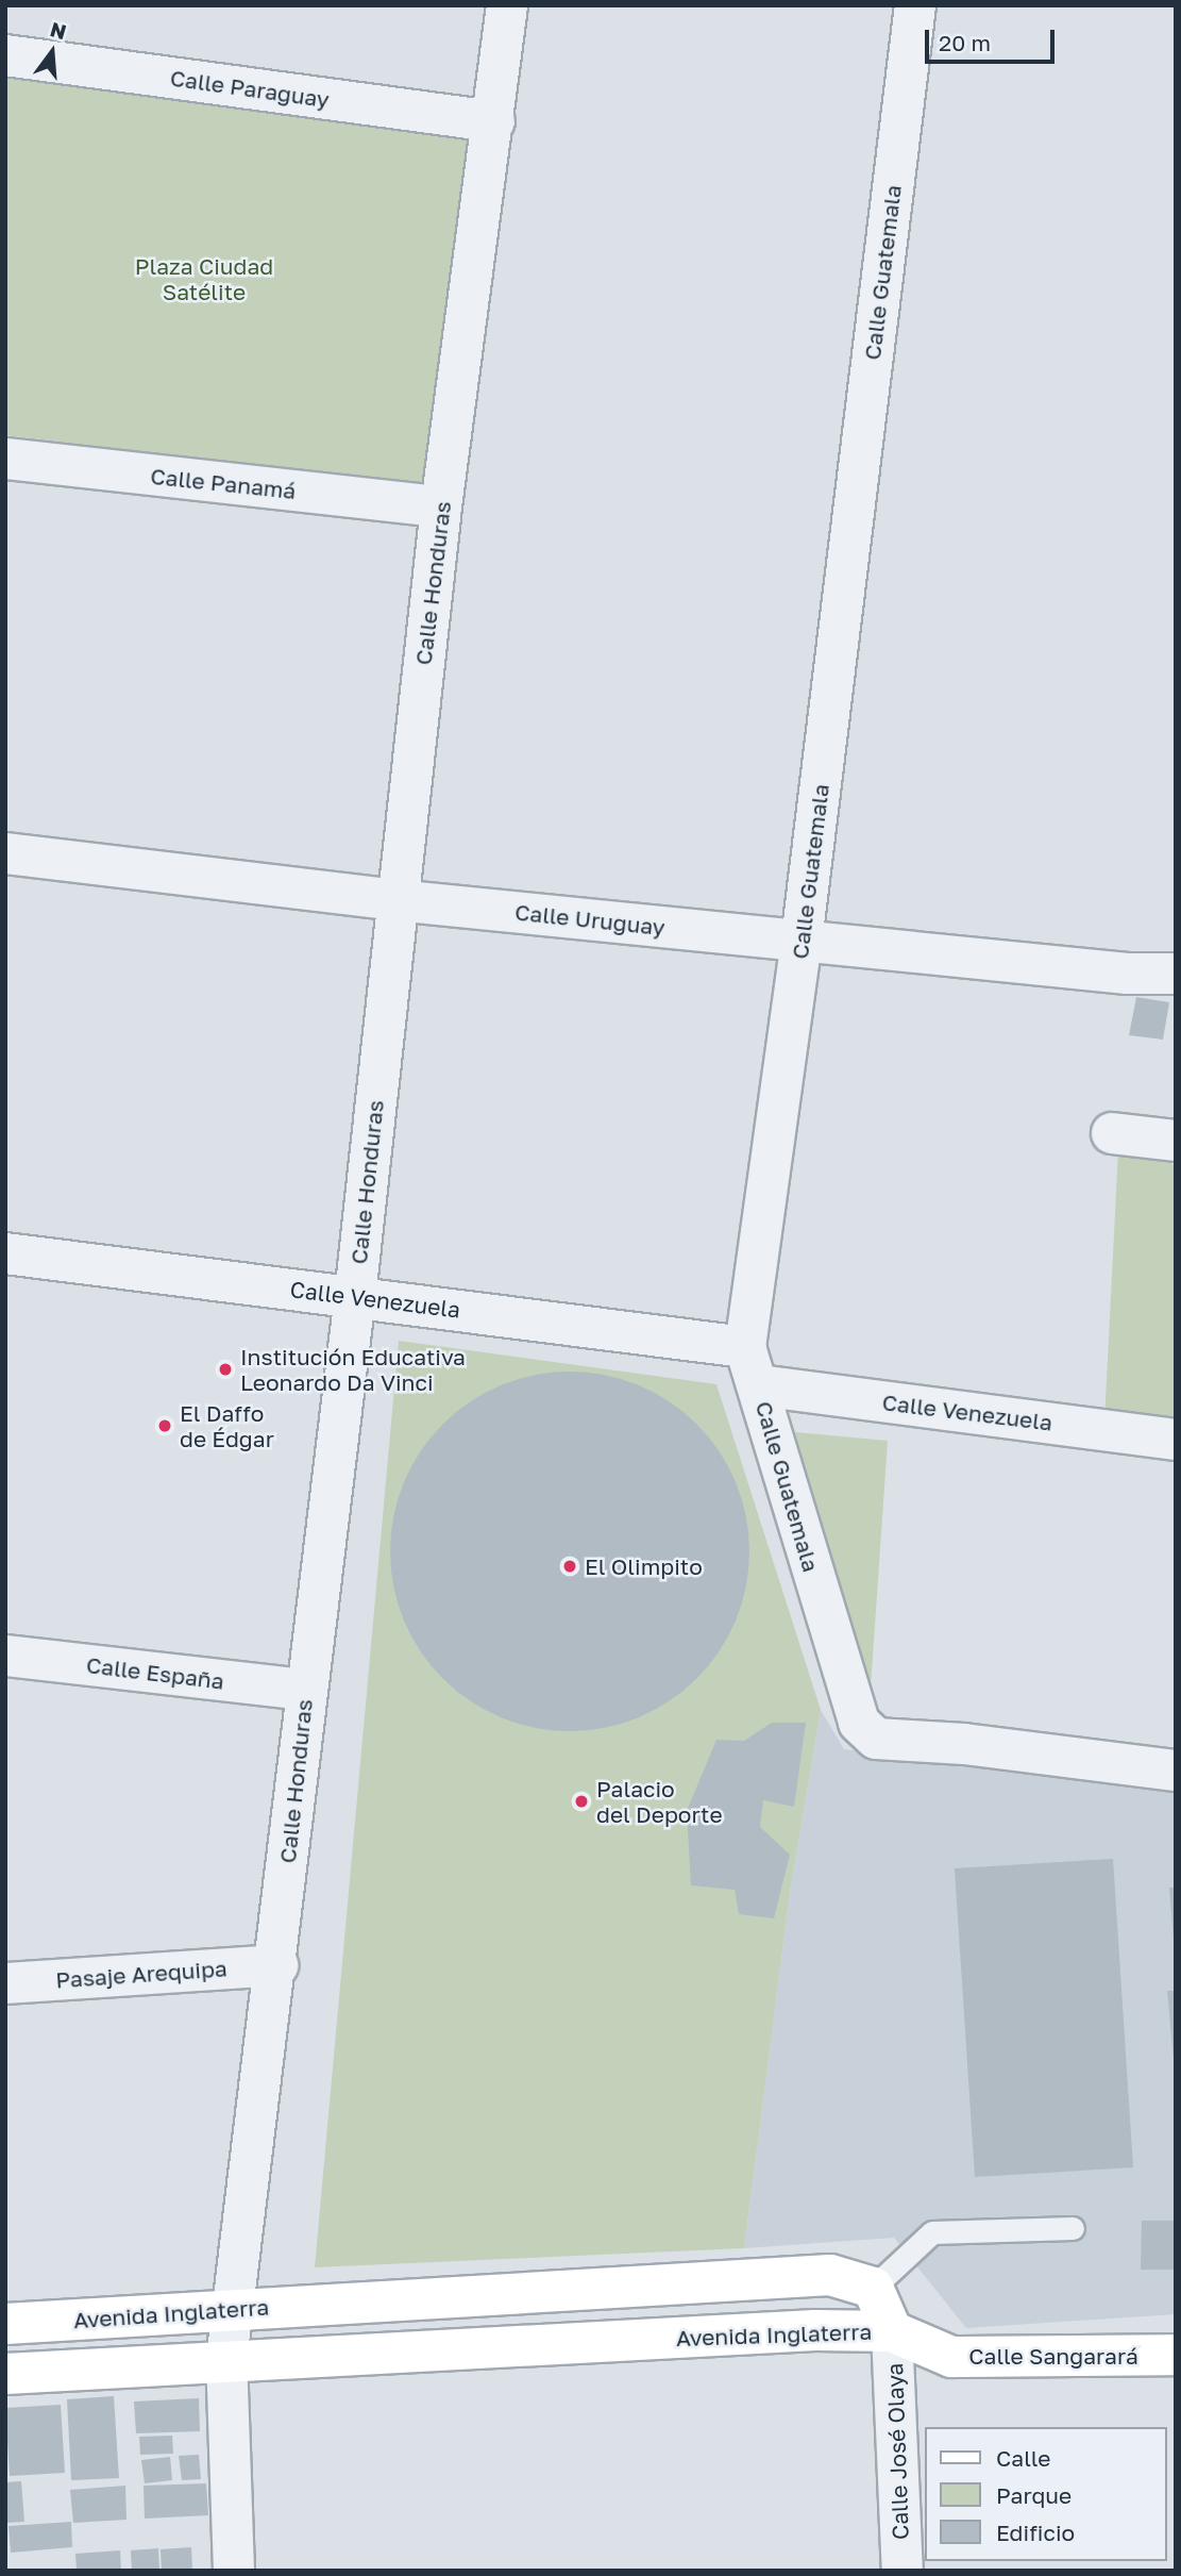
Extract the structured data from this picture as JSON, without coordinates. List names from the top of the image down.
{
  "streets": {
    "main road": ["Avenida Inglaterra", "Calle Sangarará"],
    "street": [
      "Calle Paraguay",
      "Calle Guatemala",
      "Calle Panamá",
      "Calle Honduras",
      "Calle Uruguay",
      "Calle Venezuela",
      "Calle España",
      "Pasaje Arequipa",
      "Calle José Olaya"
    ]
  },
  "crossings": [
    ["Calle Paraguay", "Calle Honduras"],
    ["Calle Guatemala", "Calle Uruguay"],
    ["Calle Guatemala", "Calle Venezuela"],
    ["Calle Panamá", "Calle Honduras"],
    ["Calle Honduras", "Calle Uruguay"],
    ["Calle Honduras", "Calle Venezuela"],
    ["Calle Honduras", "Calle España"],
    ["Calle Honduras", "Pasaje Arequipa"],
    ["Calle Honduras", "Avenida Inglaterra"],
    ["Avenida Inglaterra", "Calle Sangarará"],
    ["Avenida Inglaterra", "Calle José Olaya"],
    ["Calle Sangarará", "Calle José Olaya"]
  ],
  "parks": ["Plaza Ciudad Satélite"],
  "places": [
    "Institución Educativa Leonardo Da Vinci",
    "El Daffo de Édgar",
    "El Olimpito",
    "Palacio del Deporte"
  ],
  "legend": ["Calle", "Parque", "Edificio"],
  "scale_bar": "20 m",
  "north": "top"
}
